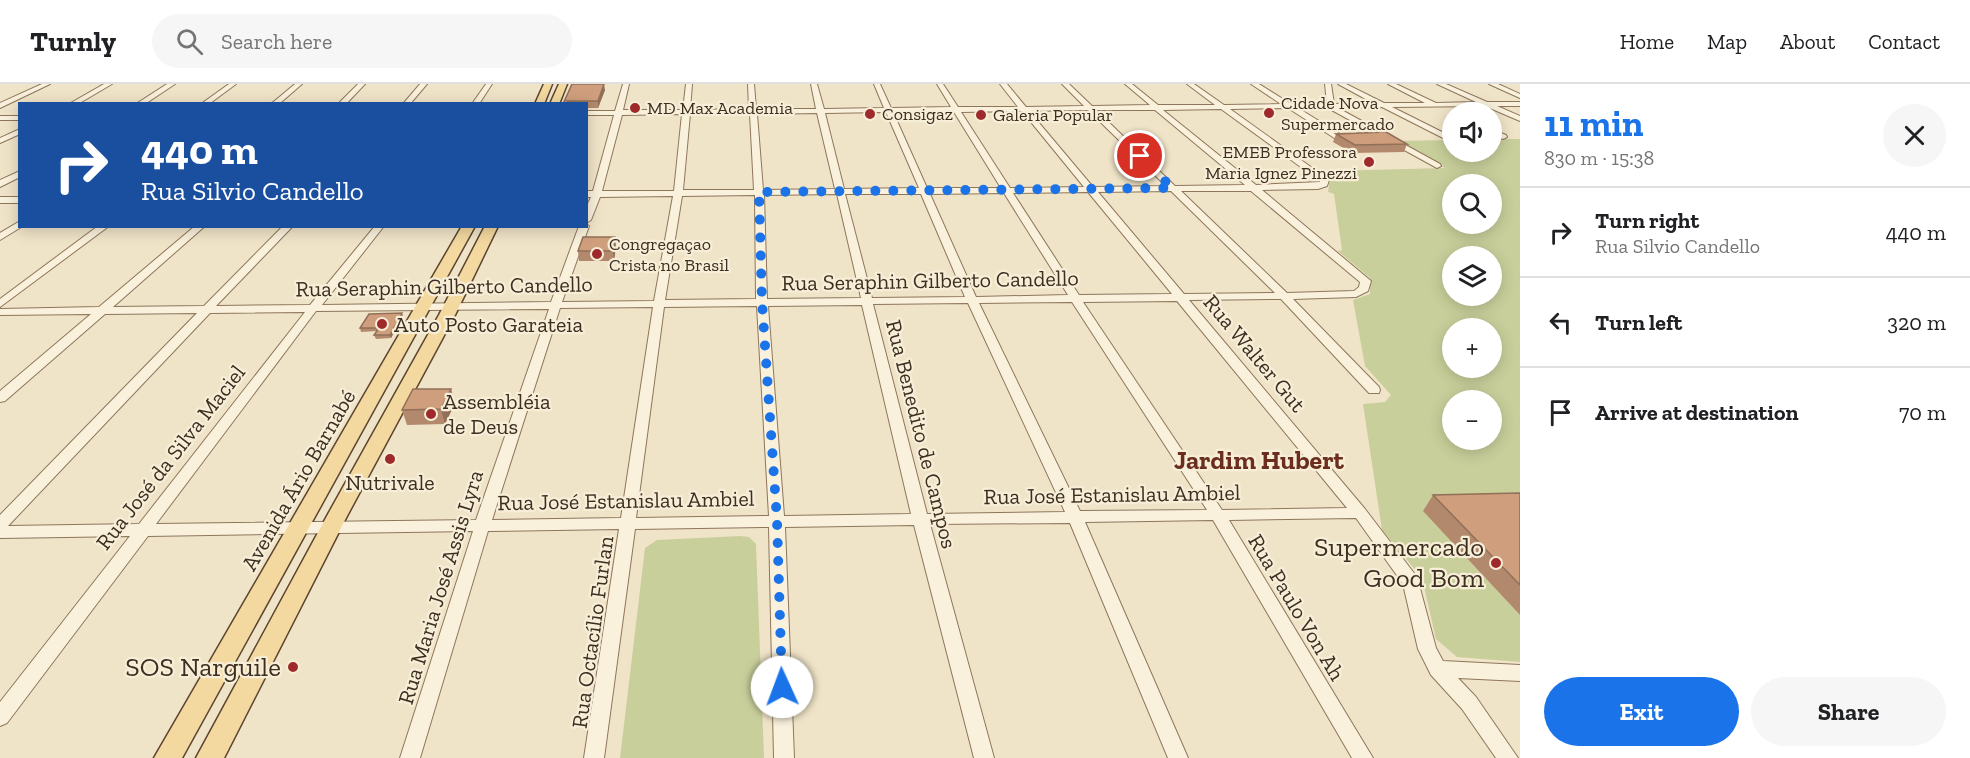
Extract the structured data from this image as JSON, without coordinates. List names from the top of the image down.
{
  "streets": {
    "main road": ["Avenida Ário Barnabé"],
    "street": [
      "Rua Seraphin Gilberto Candello",
      "Rua Walter Gut",
      "Rua Benedito de Campos",
      "Rua José da Silva Maciel",
      "Rua José Estanislau Ambiel",
      "Rua Maria José Assis Lyra",
      "Rua Paulo Von Ah",
      "Rua Octacílio Furlan"
    ]
  },
  "crossings": [
    ["Rua Seraphin Gilberto Candello", "Rua Walter Gut"],
    ["Rua Seraphin Gilberto Candello", "Rua Benedito de Campos"],
    ["Rua Seraphin Gilberto Candello", "Rua José da Silva Maciel"],
    ["Rua Seraphin Gilberto Candello", "Avenida Ário Barnabé"],
    ["Rua Seraphin Gilberto Candello", "Rua Maria José Assis Lyra"],
    ["Rua Seraphin Gilberto Candello", "Rua Paulo Von Ah"],
    ["Rua Seraphin Gilberto Candello", "Rua Octacílio Furlan"],
    ["Rua Walter Gut", "Rua José Estanislau Ambiel"],
    ["Rua Benedito de Campos", "Rua José Estanislau Ambiel"],
    ["Rua José da Silva Maciel", "Rua José Estanislau Ambiel"],
    ["Avenida Ário Barnabé", "Rua José Estanislau Ambiel"],
    ["Rua José Estanislau Ambiel", "Rua Maria José Assis Lyra"],
    ["Rua José Estanislau Ambiel", "Rua Paulo Von Ah"],
    ["Rua José Estanislau Ambiel", "Rua Octacílio Furlan"]
  ],
  "districts": ["Jardim Hubert"],
  "places": [
    "MD Max Academia",
    "Cidade Nova Supermercado",
    "Consigaz",
    "Galeria Popular",
    "EMEB Professora Maria Ignez Pinezzi",
    "Congregaçao Crista no Brasil",
    "Auto Posto Garateia",
    "Assembléia de Deus",
    "Nutrivale",
    "Supermercado Good Bom",
    "SOS Narguile"
  ],
  "page": {
    "header": "Turnly",
    "search": "Search here",
    "nav": [
      "Home",
      "Map",
      "About",
      "Contact"
    ],
    "heading": ["11 min", "830 m · 15:38"],
    "map_buttons": ["+", "−"],
    "turn": ["440 m", "Rua Silvio Candello"],
    "list": [
      {
        "name": "Turn right",
        "note": "Rua Silvio Candello",
        "value": "440 m"
      },
      {
        "name": "Turn left",
        "value": "320 m"
      },
      {
        "name": "Arrive at destination",
        "value": "70 m"
      }
    ],
    "buttons": ["Exit", "Share"]
  }
}
